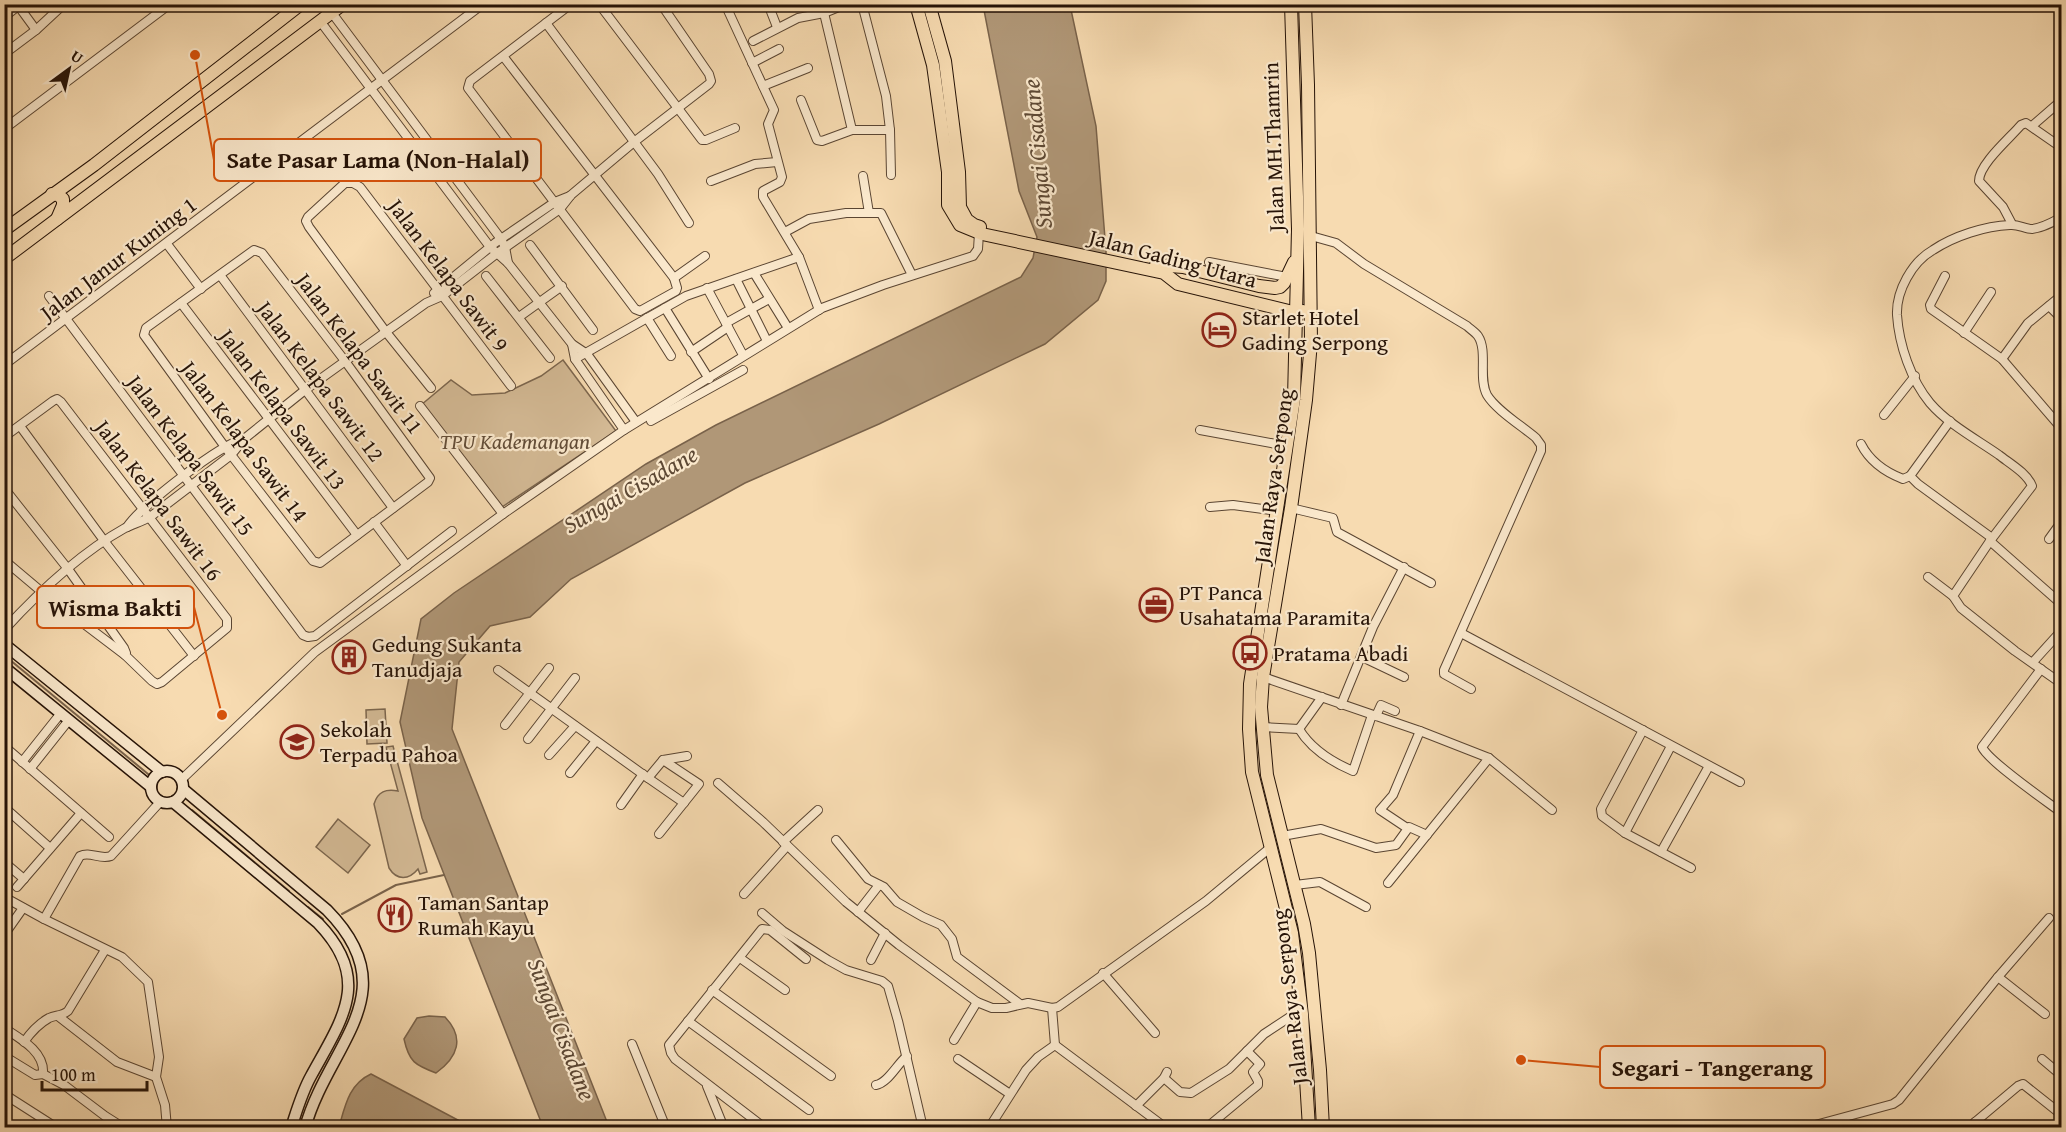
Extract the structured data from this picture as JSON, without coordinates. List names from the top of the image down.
{
  "streets": {
    "main road": ["Jalan MH.Thamrin", "Jalan Gading Utara", "Jalan Raya Serpong"],
    "street": [
      "Jalan Janur Kuning 1",
      "Jalan Kelapa Sawit 9",
      "Jalan Kelapa Sawit 11",
      "Jalan Kelapa Sawit 12",
      "Jalan Kelapa Sawit 13",
      "Jalan Kelapa Sawit 14",
      "Jalan Kelapa Sawit 15",
      "Jalan Kelapa Sawit 16"
    ]
  },
  "crossings": [
    ["Jalan MH.Thamrin", "Jalan Gading Utara"],
    ["Jalan MH.Thamrin", "Jalan Raya Serpong"],
    ["Jalan Janur Kuning 1", "Jalan Kelapa Sawit 15"],
    ["Jalan Gading Utara", "Jalan Raya Serpong"],
    ["Jalan Kelapa Sawit 11", "Jalan Kelapa Sawit 12"],
    ["Jalan Kelapa Sawit 13", "Jalan Kelapa Sawit 14"]
  ],
  "water": ["Sungai Cisadane"],
  "parks": ["TPU Kademangan"],
  "places": {
    "other": ["Sate Pasar Lama (Non-Halal)", "Wisma Bakti", "Segari - Tangerang"],
    "hotel": ["Starlet Hotel Gading Serpong"],
    "office": ["PT Panca Usahatama Paramita"],
    "bus stop": ["Pratama Abadi"],
    "building": ["Gedung Sukanta Tanudjaja"],
    "school or university": ["Sekolah Terpadu Pahoa"],
    "restaurant": ["Taman Santap Rumah Kayu"]
  },
  "scale_bar": "100 m",
  "north": "top right"
}
